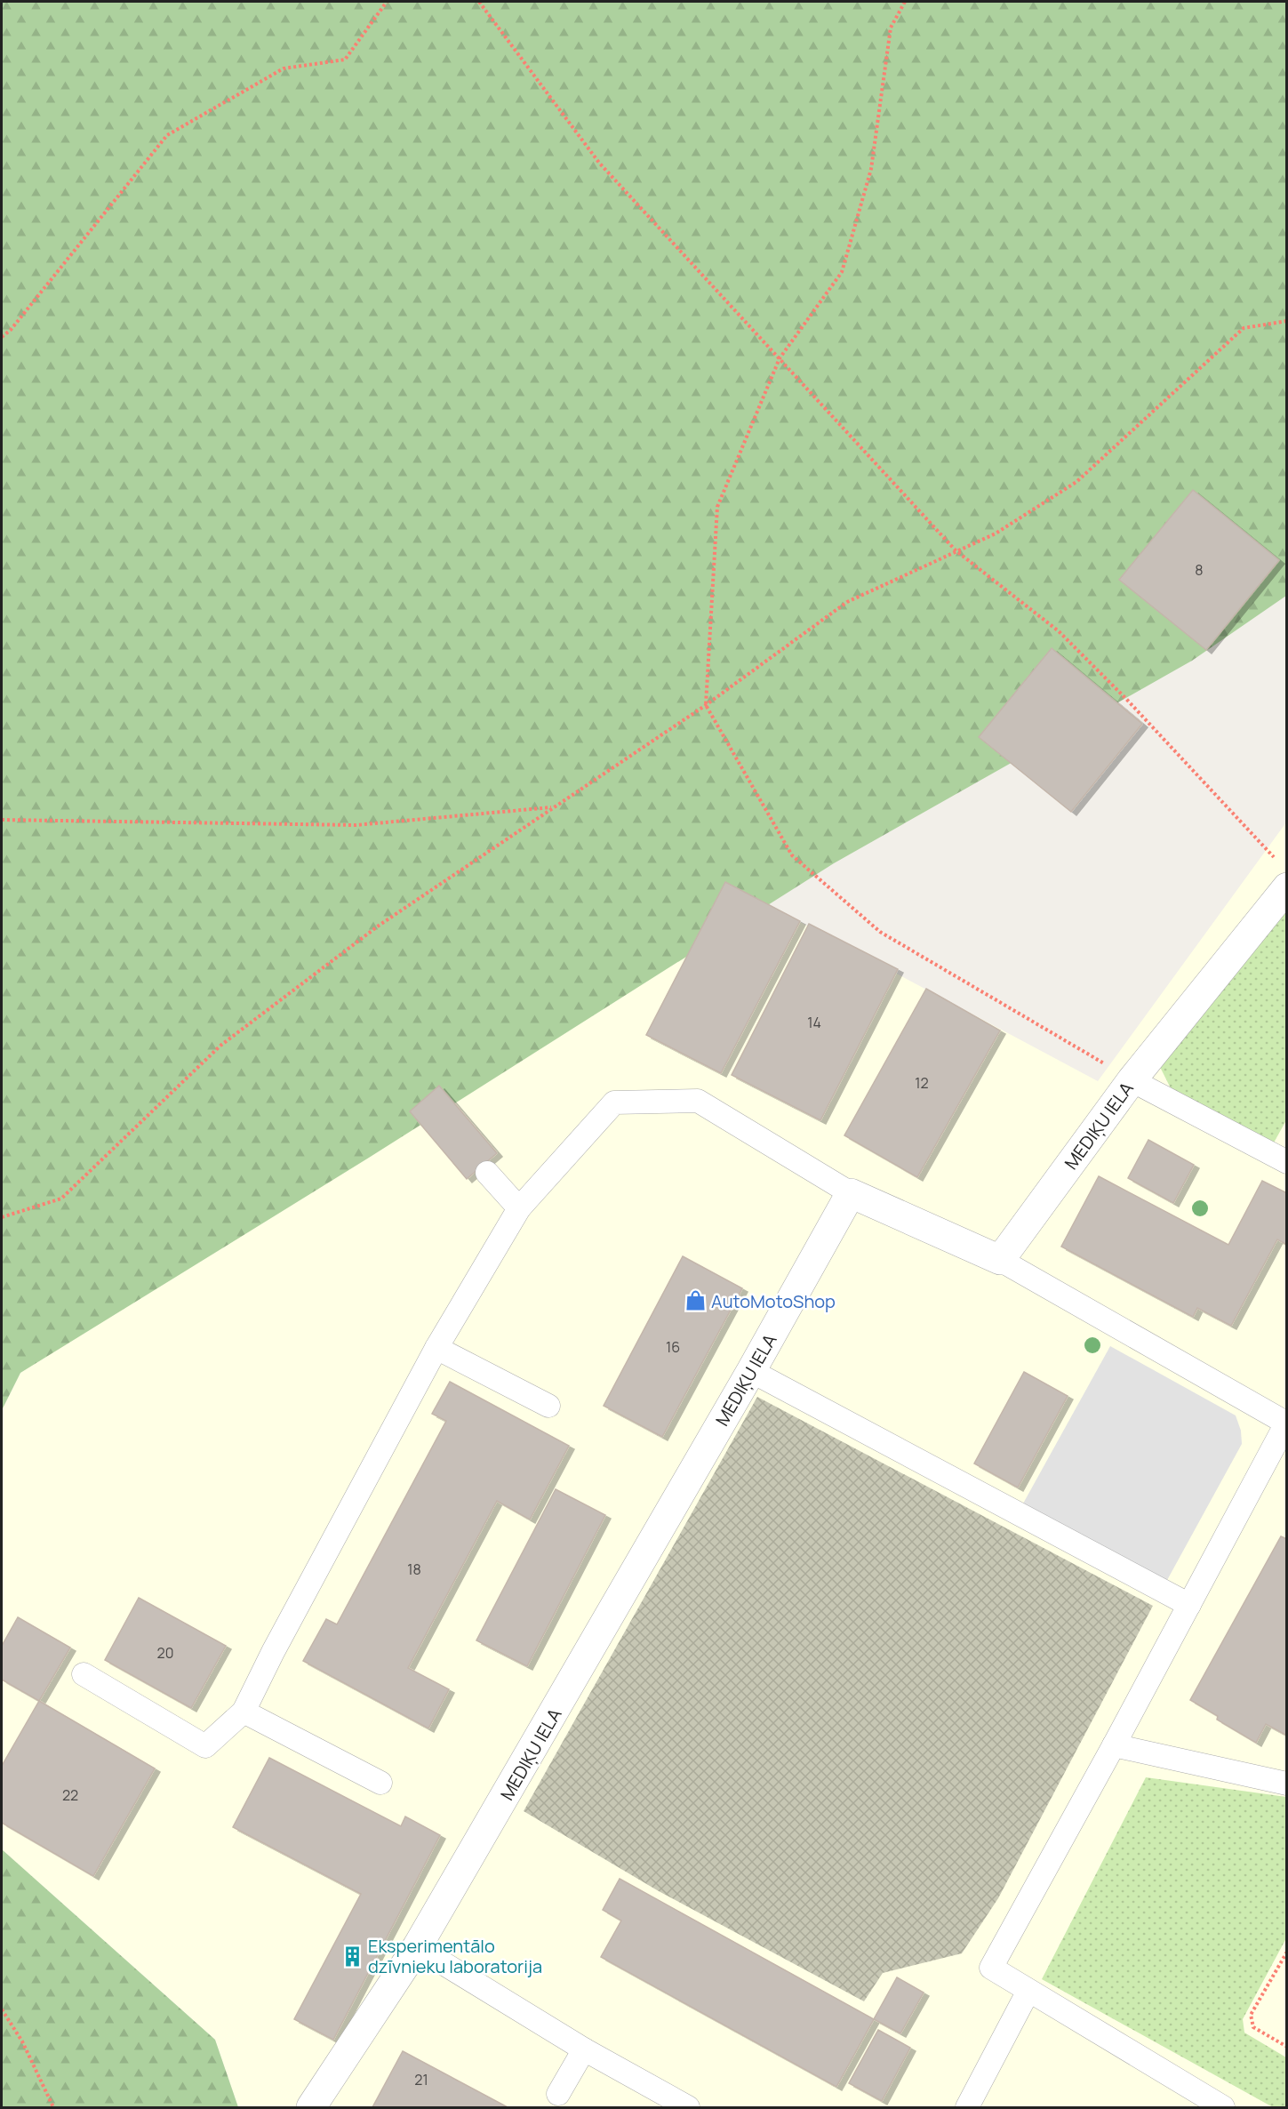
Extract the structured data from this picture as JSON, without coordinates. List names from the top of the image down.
{
  "streets": {
    "street": ["MEDIĶU IELA"]
  },
  "places": {
    "shop": ["AutoMotoShop"],
    "building": ["Eksperimentālo dzīvnieku laboratorija"]
  },
  "house_numbers": [
    "8",
    "14",
    "12",
    "16",
    "18",
    "20",
    "22",
    "21"
  ]
}
